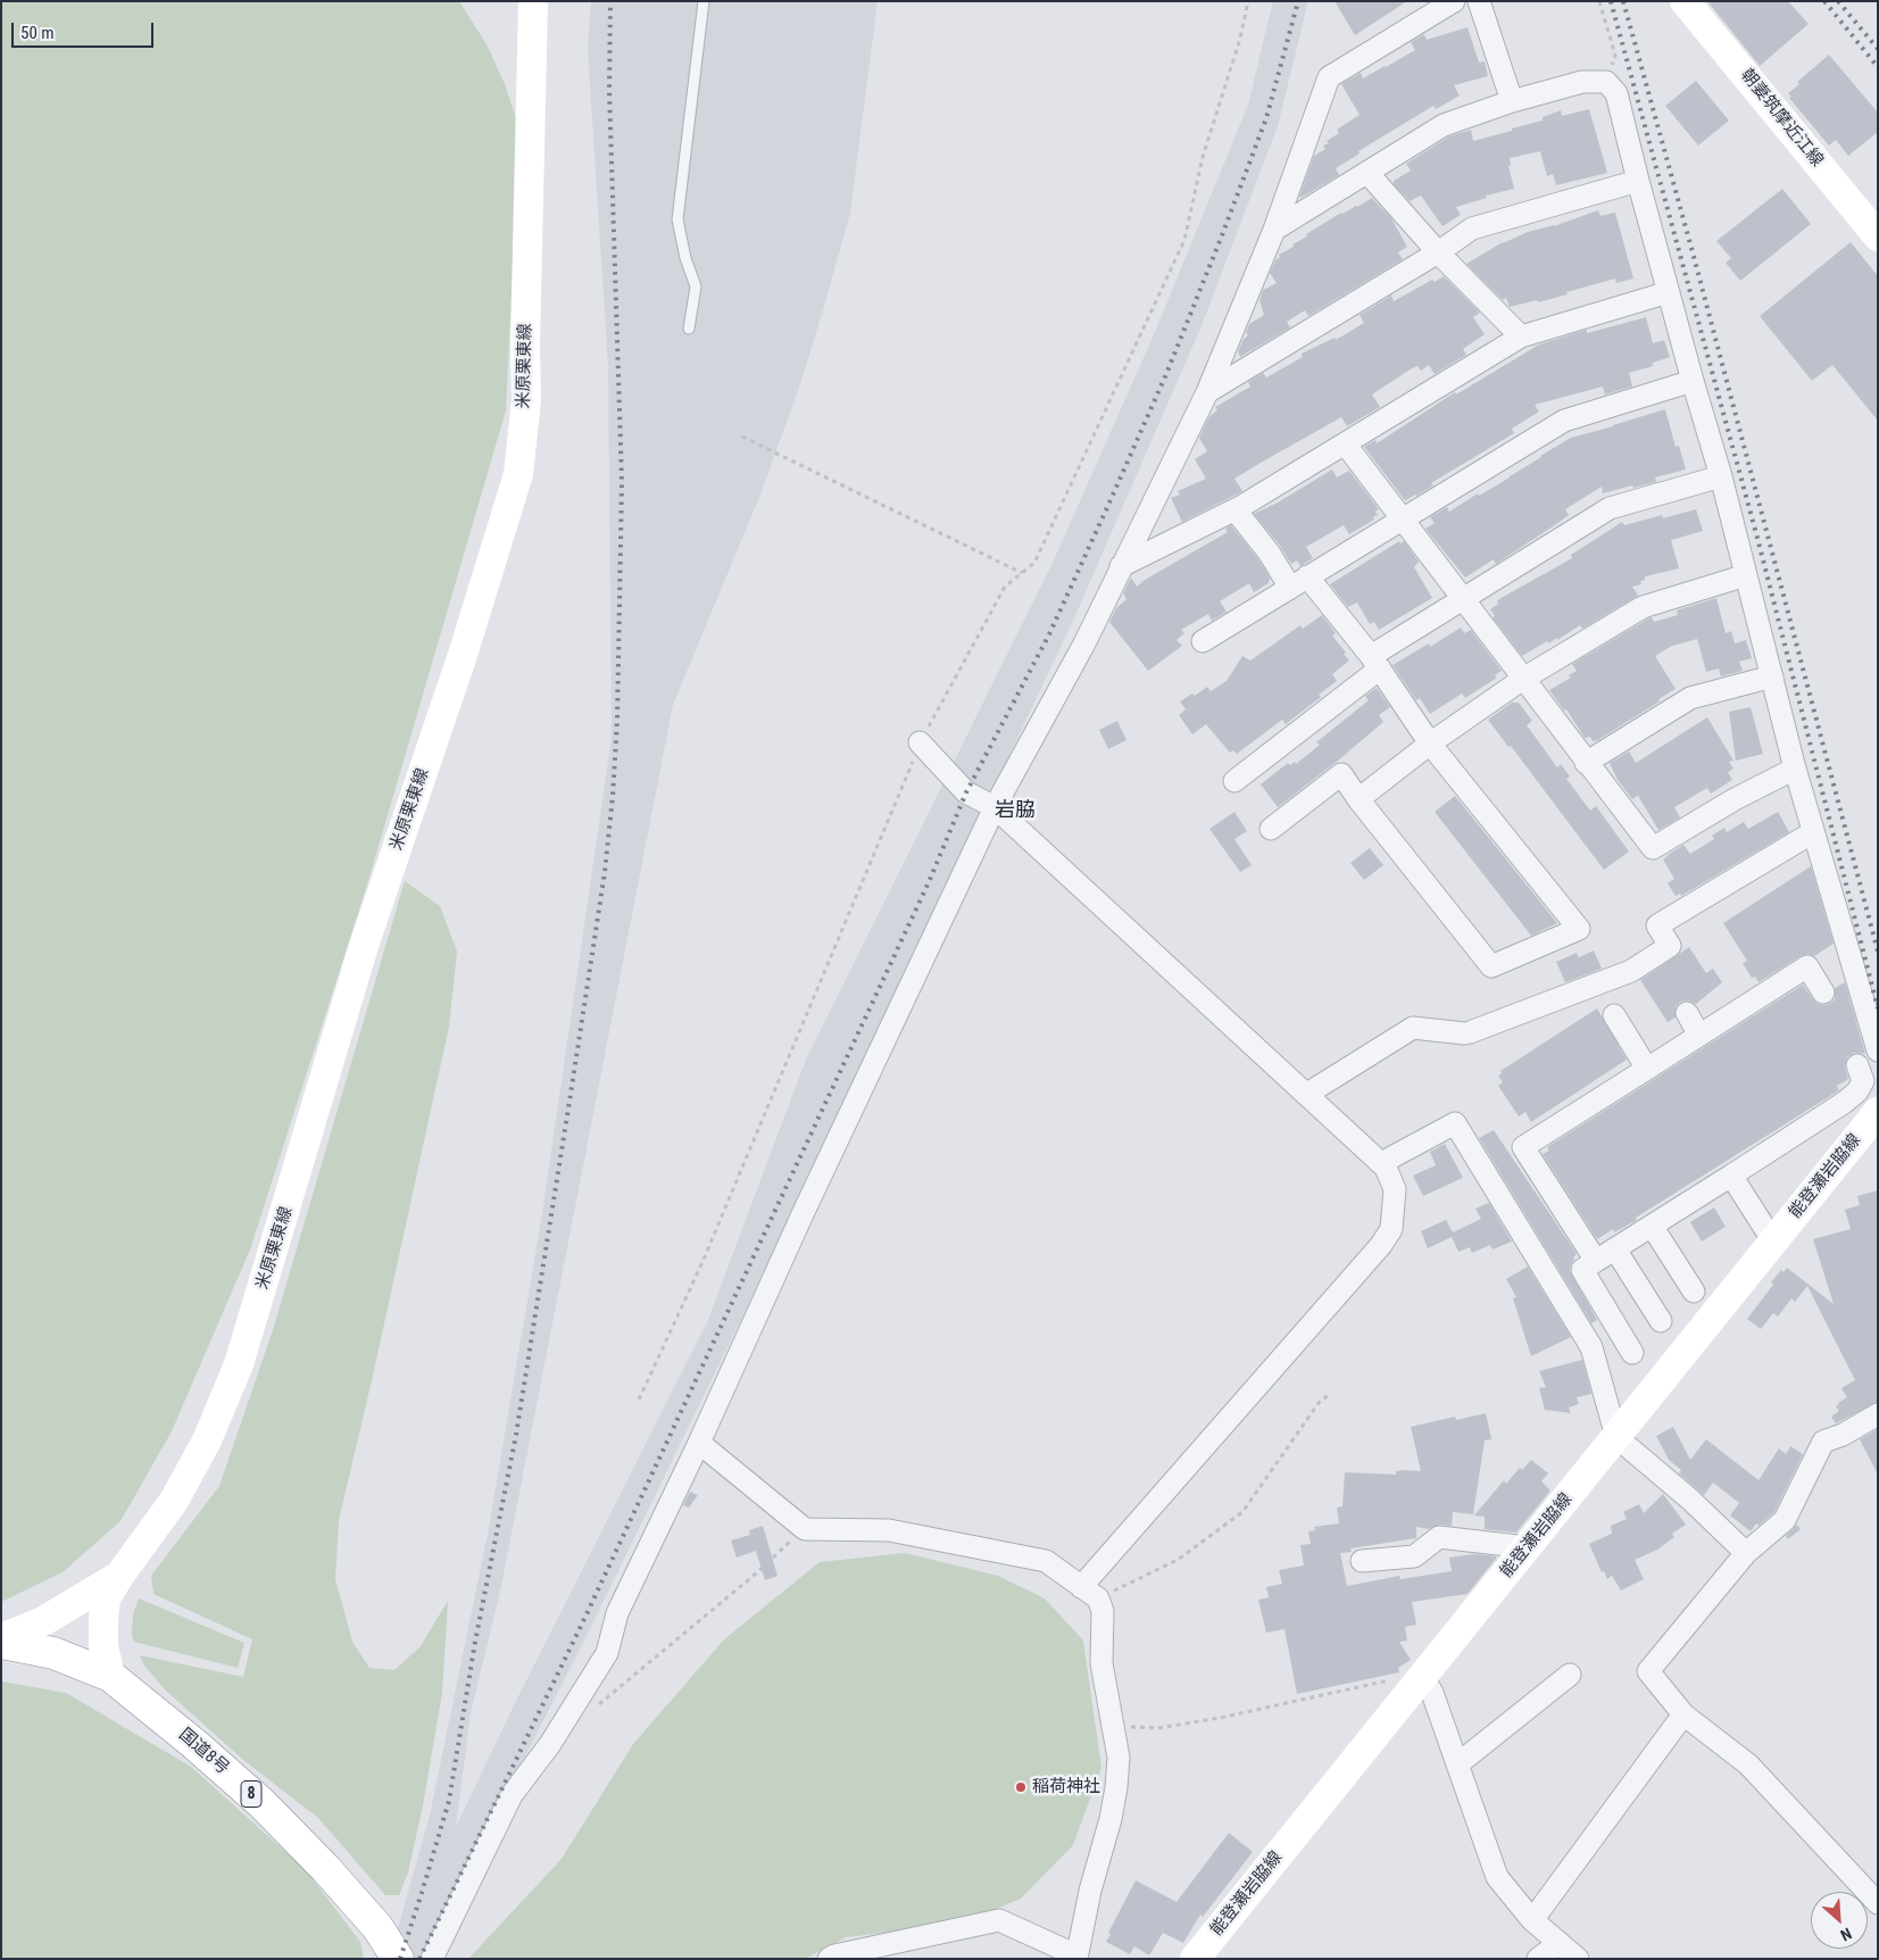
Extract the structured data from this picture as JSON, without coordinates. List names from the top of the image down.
{
  "streets": {
    "highway": ["国道8号", "8"],
    "main road": ["朝妻筑摩近江線", "米原栗東線", "能登瀬岩脇線"]
  },
  "crossings": [
    ["米原栗東線", "国道8号"]
  ],
  "districts": ["岩脇"],
  "places": ["稲荷神社"],
  "scale_bar": "50 m",
  "north": "bottom right"
}
